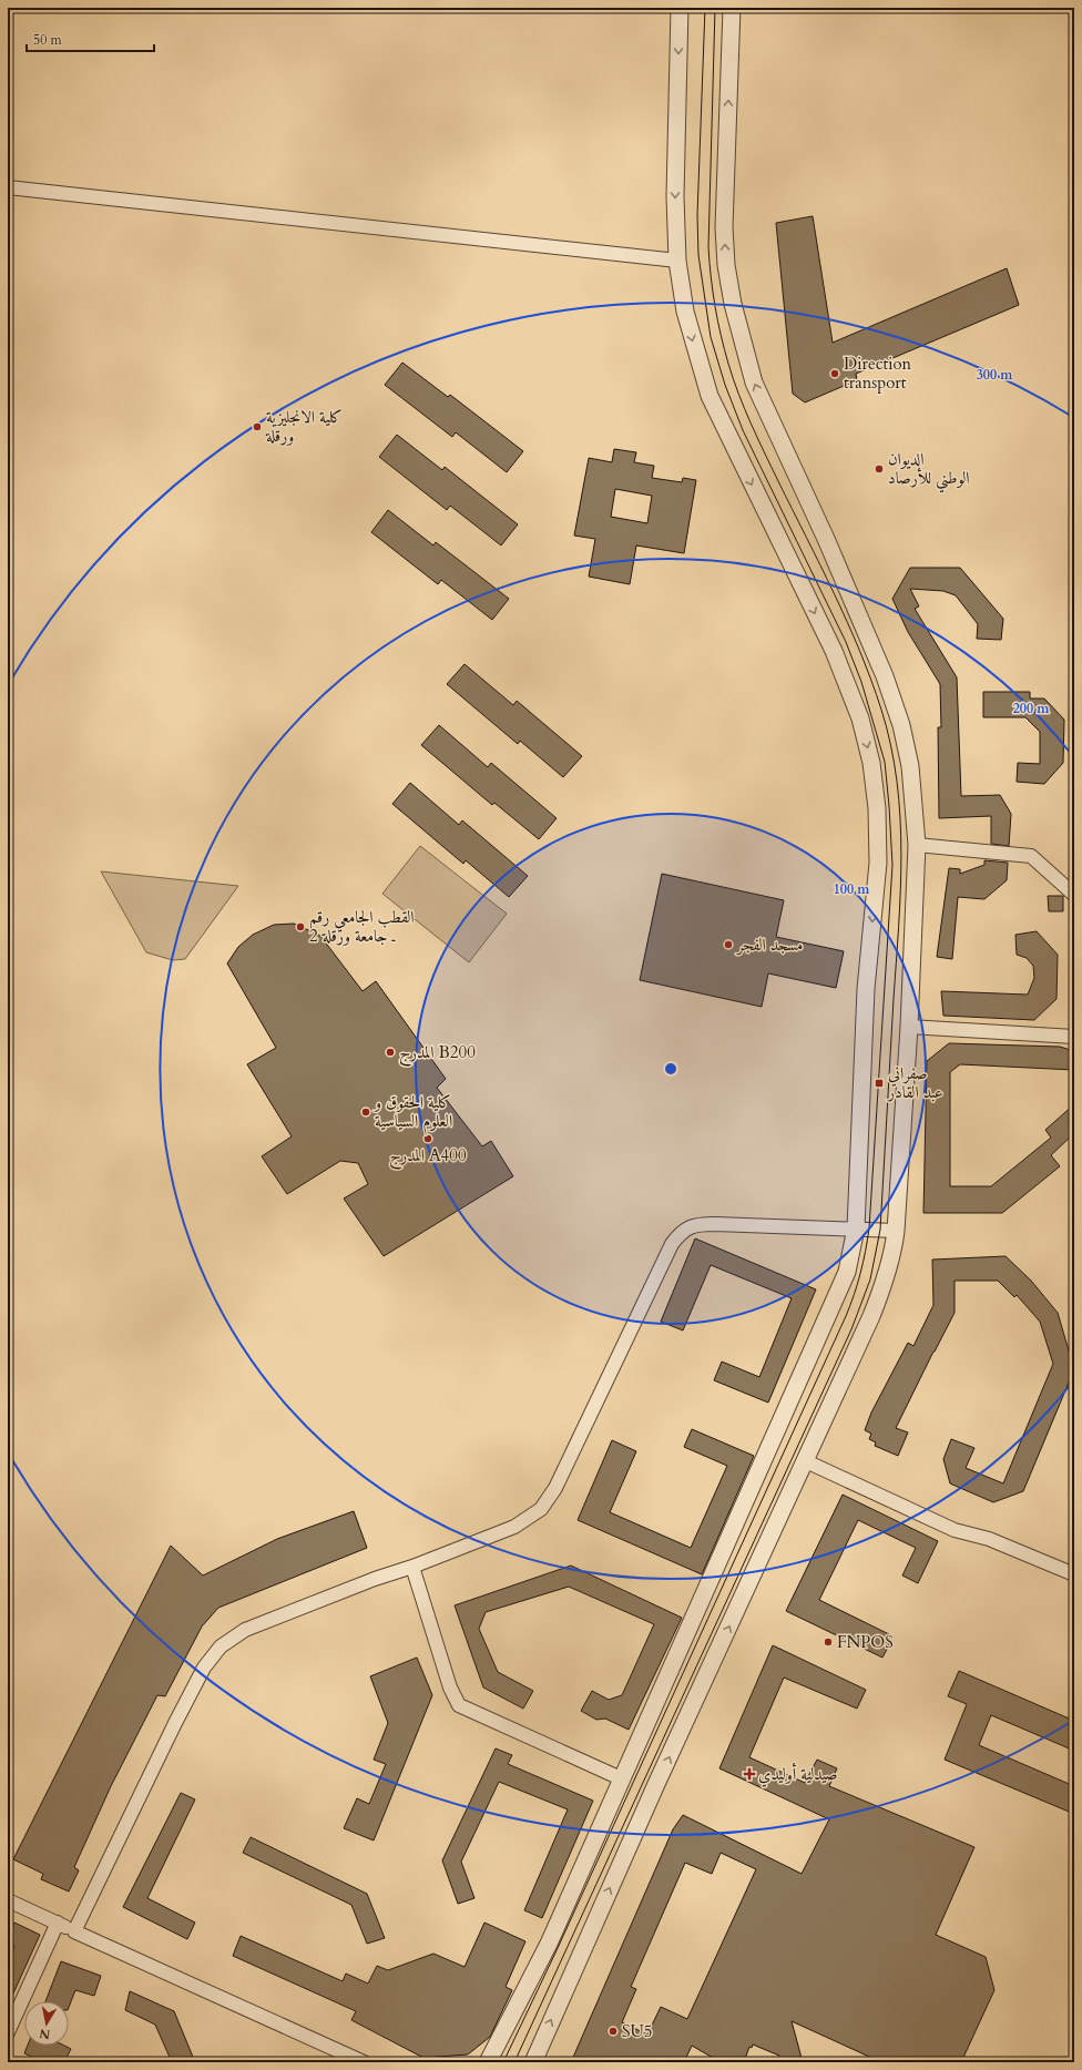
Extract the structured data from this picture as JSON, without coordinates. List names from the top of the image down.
{
  "places": {
    "other": [
      "Direction transport",
      "كلية الانجليزية ورقلة",
      "الديوان الوطني للأرصاد",
      "القطب الجامعي رقم 2 ـ جامعة ورقلة",
      "مسجد الفجر",
      "المدرج B200",
      "كلية الحقوق و العلوم السياسية",
      "المدرج A400",
      "FNPOS",
      "SU5"
    ],
    "transit": ["صفراني عبد القادر"],
    "health": ["صيدلية أوليدي"]
  },
  "scale_bar": "50 m",
  "north": "bottom",
  "rings": ["300 m", "200 m", "100 m"]
}
